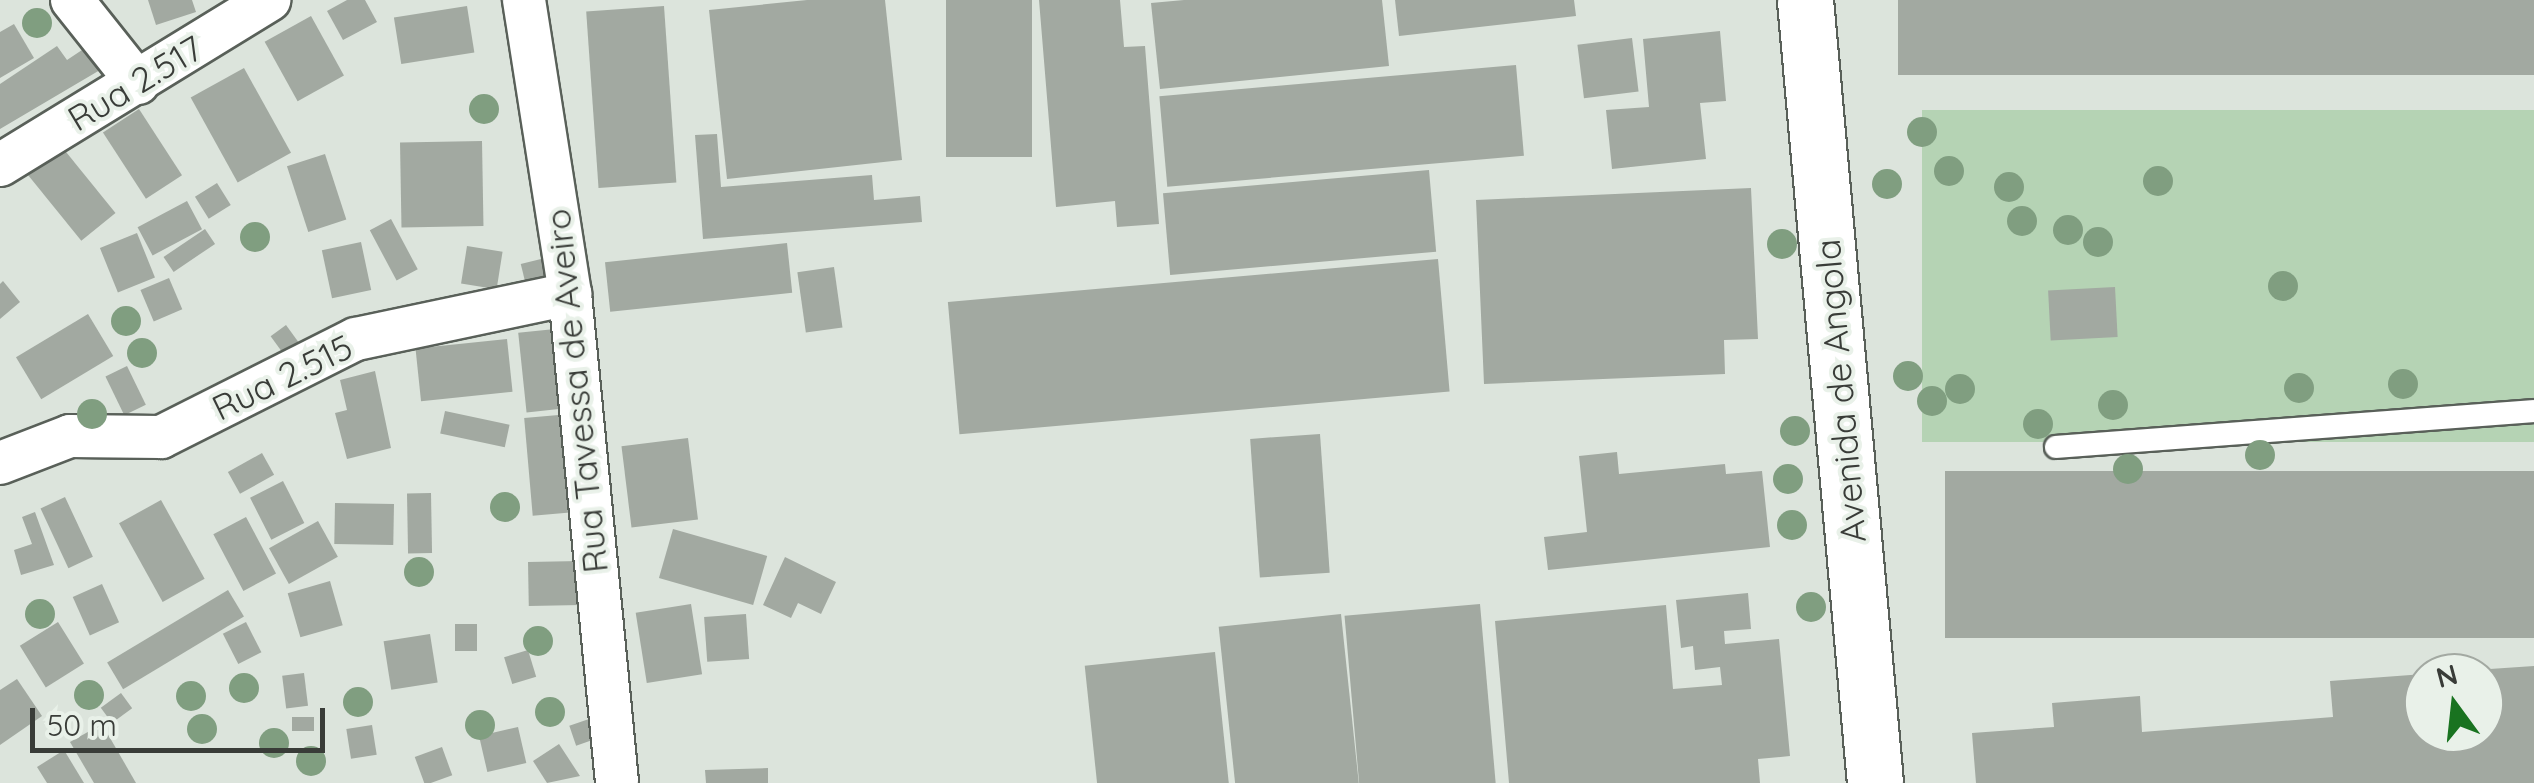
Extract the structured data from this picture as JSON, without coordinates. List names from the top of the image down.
{
  "streets": {
    "main road": ["Avenida de Angola"],
    "street": ["Rua 2.517", "Rua 2.515", "Rua Tavessa de Aveiro"]
  },
  "crossings": [
    ["Rua 2.515", "Rua Tavessa de Aveiro"]
  ],
  "scale_bar": "50 m",
  "north": "top"
}
